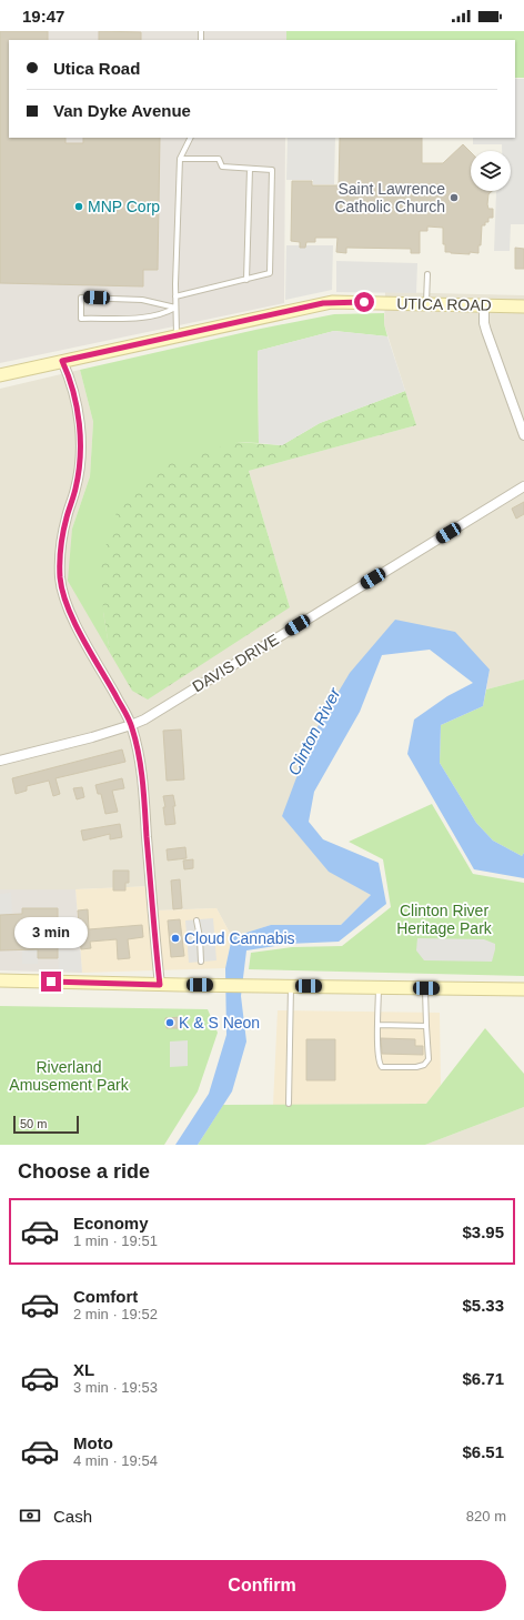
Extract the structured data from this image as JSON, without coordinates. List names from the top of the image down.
{
  "streets": {
    "street": ["UTICA ROAD", "DAVIS DRIVE"]
  },
  "water": ["Clinton River"],
  "parks": ["Clinton River Heritage Park", "Riverland Amusement Park"],
  "places": [
    "Saint Lawrence Catholic Church",
    "MNP Corp",
    "Cloud Cannabis",
    "K & S Neon"
  ],
  "scale_bar": "50 m",
  "page": {
    "status": "19:47",
    "banner": ["Utica Road", "Van Dyke Avenue"],
    "bubble": "3 min",
    "scale": "50 m",
    "heading": "Choose a ride",
    "list": [
      {
        "name": "Economy",
        "note": "1 min · 19:51",
        "value": "$3.95"
      },
      {
        "name": "Comfort",
        "note": "2 min · 19:52",
        "value": "$5.33"
      },
      {
        "name": "XL",
        "note": "3 min · 19:53",
        "value": "$6.71"
      },
      {
        "name": "Moto",
        "note": "4 min · 19:54",
        "value": "$6.51"
      }
    ],
    "pay": ["Cash", "820 m"],
    "buttons": "Confirm"
  }
}
